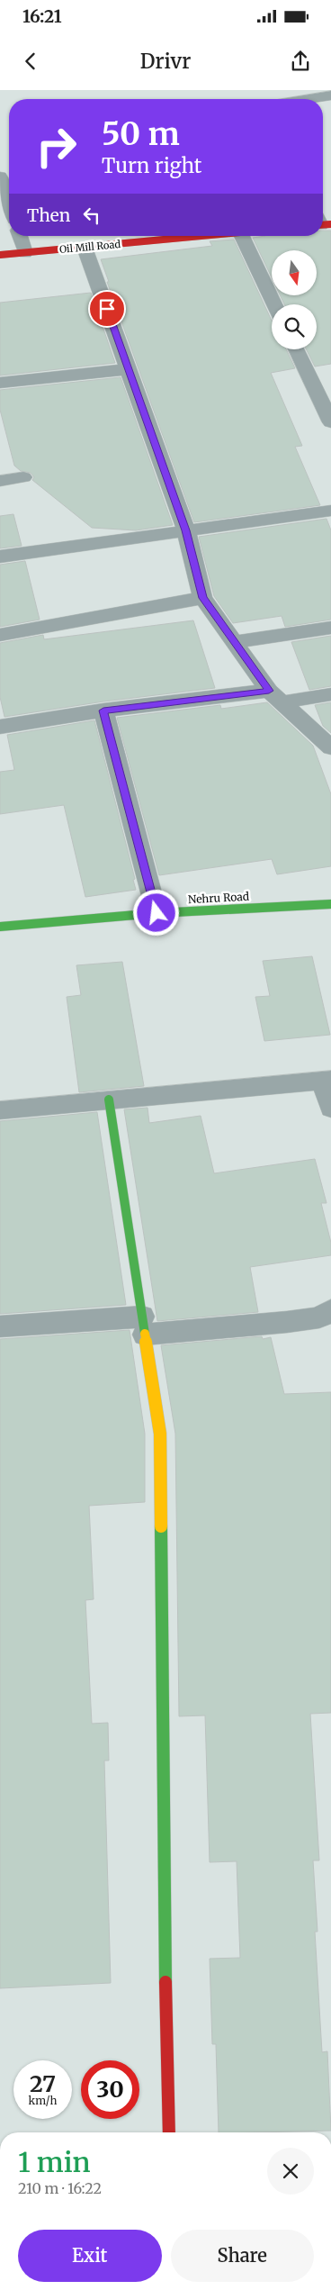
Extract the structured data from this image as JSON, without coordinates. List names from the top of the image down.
{
  "streets": {
    "street": ["Oil Mill Road", "Nehru Road"]
  },
  "north": "bottom",
  "page": {
    "status": "16:21",
    "header": "Drivr",
    "turn": ["50 m", "Turn right"],
    "then": "Then",
    "speed": "27 km/h",
    "limit": "30",
    "heading": ["1 min", "210 m · 16:22"],
    "buttons": ["Exit", "Share"]
  }
}
